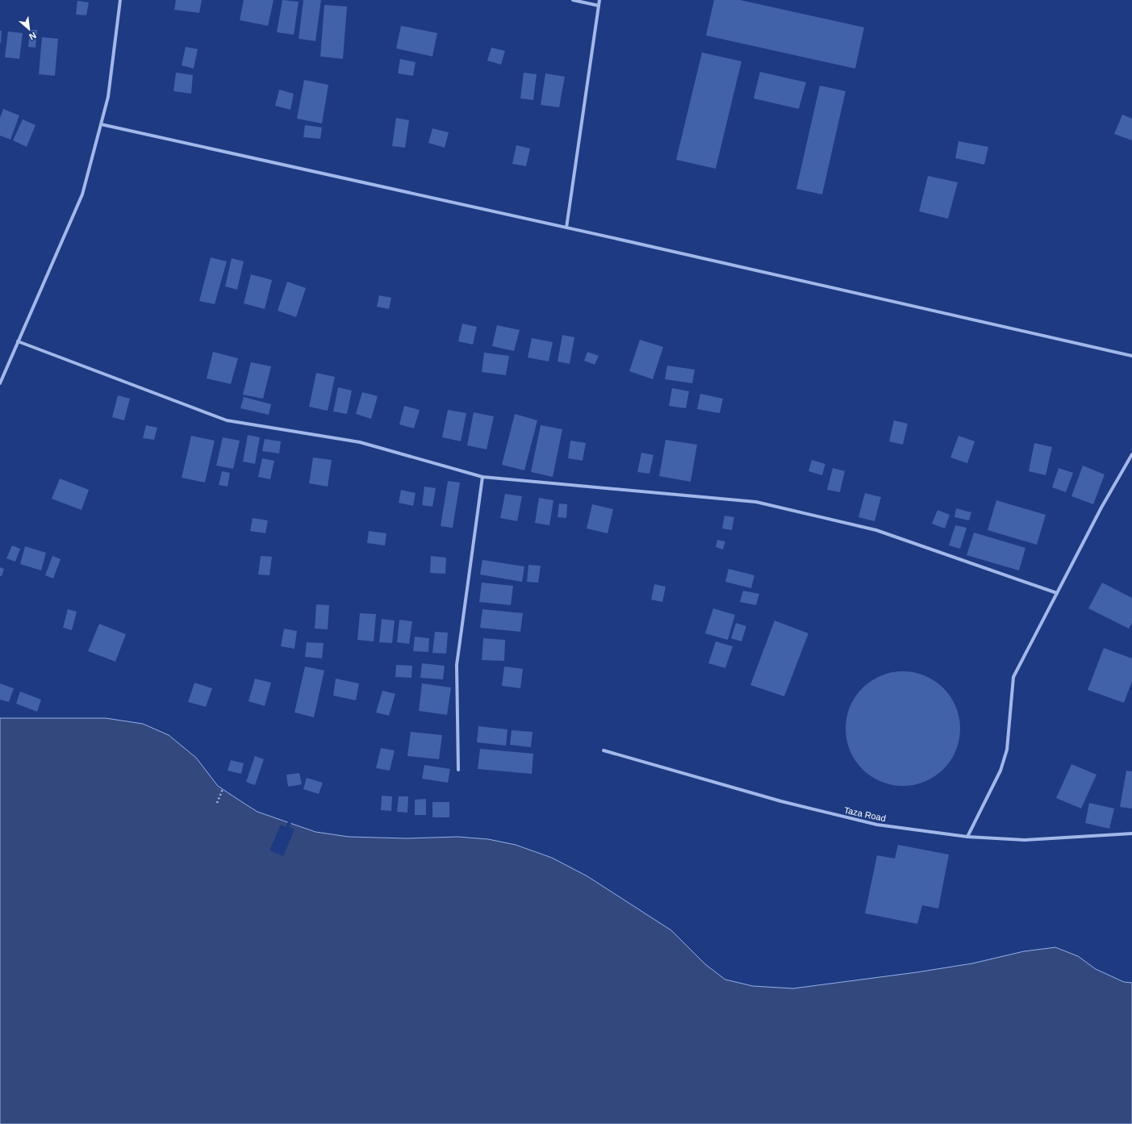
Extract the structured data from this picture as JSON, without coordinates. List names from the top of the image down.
{
  "streets": {
    "street": ["Taza Road"]
  },
  "north": "bottom right"
}
